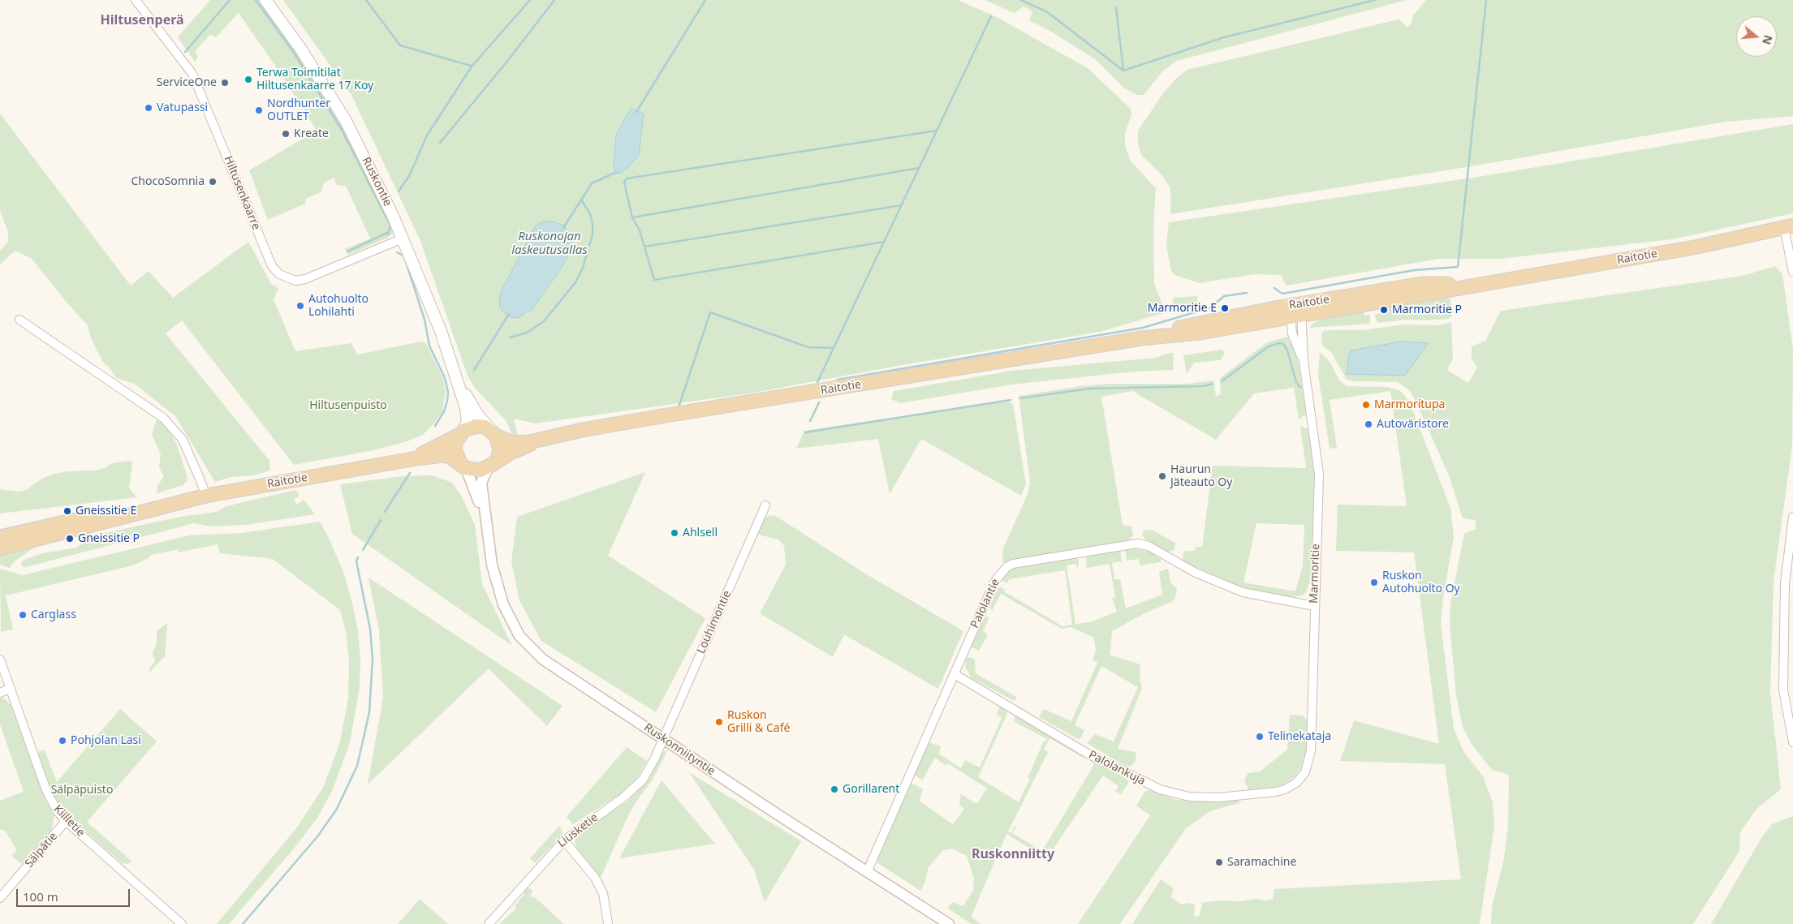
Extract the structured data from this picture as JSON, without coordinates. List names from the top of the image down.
{
  "streets": {
    "main road": ["Ruskontie", "Raitotie"],
    "street": [
      "Hiltusenkaarre",
      "Marmoritie",
      "Palolantie",
      "Louhimontie",
      "Ruskonniityntie",
      "Palolankuja",
      "Kiilletie",
      "Liusketie",
      "Sälpätie"
    ]
  },
  "crossings": [
    ["Ruskontie", "Hiltusenkaarre"],
    ["Ruskontie", "Raitotie"],
    ["Ruskontie", "Ruskonniityntie"],
    ["Raitotie", "Marmoritie"],
    ["Raitotie", "Ruskonniityntie"],
    ["Marmoritie", "Palolantie"],
    ["Marmoritie", "Palolankuja"],
    ["Palolantie", "Ruskonniityntie"],
    ["Palolantie", "Palolankuja"],
    ["Louhimontie", "Ruskonniityntie"],
    ["Louhimontie", "Liusketie"],
    ["Ruskonniityntie", "Liusketie"],
    ["Kiilletie", "Sälpätie"]
  ],
  "districts": ["Hiltusenperä", "Ruskonniitty"],
  "water": ["Ruskonojan laskeutusallas"],
  "parks": ["Hiltusenpuisto", "Sälpäpuisto"],
  "places": [
    "Terwa Toimitilat Hiltusenkaarre 17 Koy",
    "ServiceOne",
    "Vatupassi",
    "Nordhunter OUTLET",
    "Kreate",
    "ChocoSomnia",
    "Autohuolto Lohilahti",
    "Marmoritie E",
    "Marmoritie P",
    "Marmoritupa",
    "Autoväristore",
    "Haurun Jäteauto Oy",
    "Gneissitie E",
    "Ahlsell",
    "Gneissitie P",
    "Ruskon Autohuolto Oy",
    "Carglass",
    "Ruskon Grilli & Café",
    "Telinekataja",
    "Pohjolan Lasi",
    "Gorillarent",
    "Saramachine"
  ],
  "scale_bar": "100 m",
  "north": "right"
}
